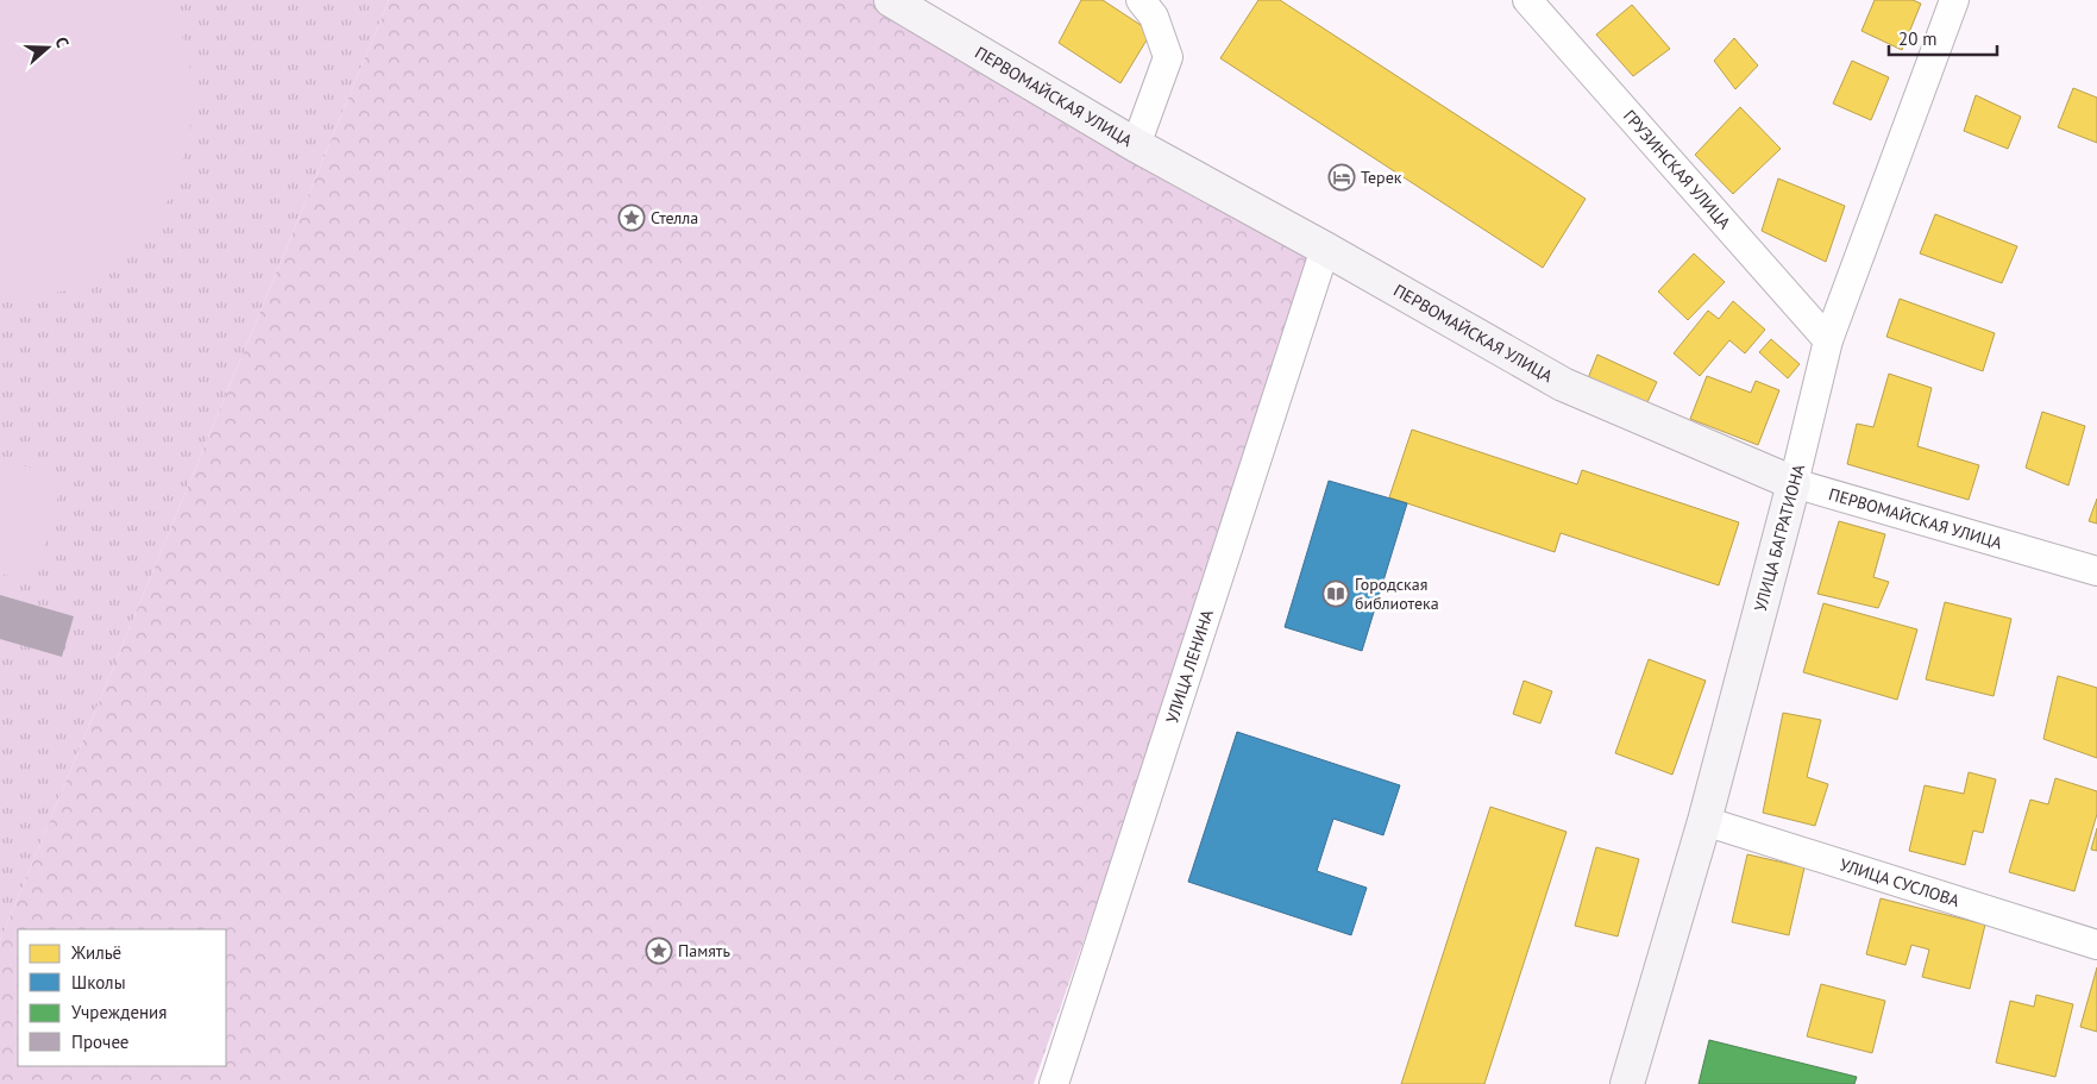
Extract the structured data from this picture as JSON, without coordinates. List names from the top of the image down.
{
  "streets": {
    "main road": ["ПЕРВОМАЙСКАЯ УЛИЦА", "УЛИЦА БАГРАТИОНА"],
    "street": ["ГРУЗИНСКАЯ УЛИЦА", "УЛИЦА ЛЕНИНА", "УЛИЦА СУСЛОВА"]
  },
  "crossings": [
    ["ПЕРВОМАЙСКАЯ УЛИЦА", "УЛИЦА БАГРАТИОНА"],
    ["ПЕРВОМАЙСКАЯ УЛИЦА", "УЛИЦА ЛЕНИНА"],
    ["ГРУЗИНСКАЯ УЛИЦА", "УЛИЦА БАГРАТИОНА"],
    ["УЛИЦА БАГРАТИОНА", "УЛИЦА СУСЛОВА"]
  ],
  "places": {
    "hotel": ["Терек"],
    "place": ["Стелла", "Память"],
    "library": ["Городская библиотека"]
  },
  "legend": [
    "Жильё",
    "Школы",
    "Учреждения",
    "Прочее"
  ],
  "scale_bar": "20 m",
  "north": "right"
}
